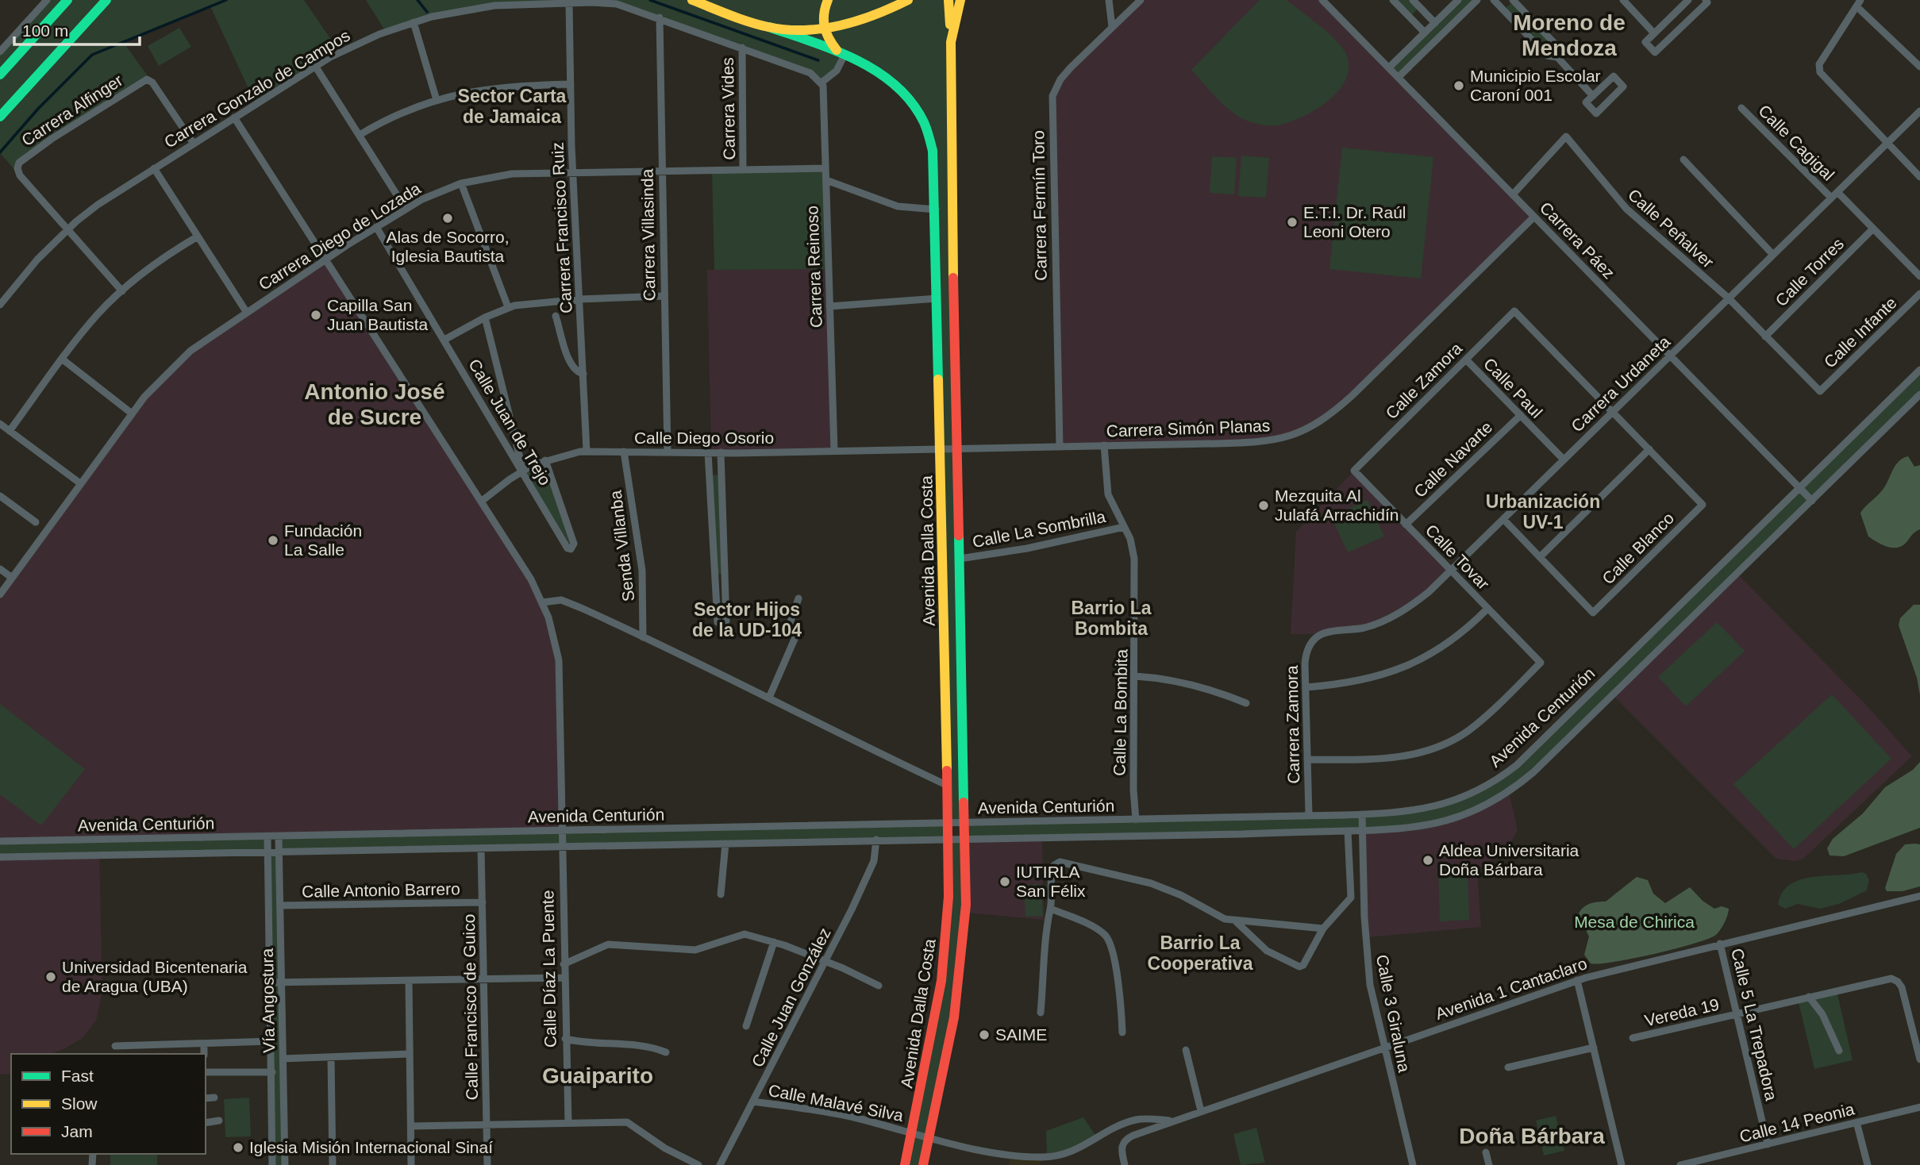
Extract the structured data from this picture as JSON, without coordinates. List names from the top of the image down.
{
  "streets": {
    "main road": ["Avenida Dalla Costa"],
    "street": [
      "Carrera Gonzalo de Campos",
      "Carrera Vides",
      "Carrera Alfinger",
      "Calle Cagigal",
      "Carrera Fermín Toro",
      "Carrera Francisco Ruiz",
      "Calle Peñalver",
      "Carrera Villasinda",
      "Carrera Diego de Lozada",
      "Carrera Páez",
      "Carrera Reinoso",
      "Calle Torres",
      "Calle Infante",
      "Calle Zamora",
      "Carrera Urdaneta",
      "Calle Paul",
      "Calle Juan de Trejo",
      "Carrera Simón Planas",
      "Calle Diego Osorio",
      "Calle Navarte",
      "Calle La Sombrilla",
      "Senda Villanba",
      "Calle Blanco",
      "Calle Tovar",
      "Calle La Bombita",
      "Avenida Centurión",
      "Carrera Zamora",
      "Calle Antonio Barrero",
      "Calle Díaz La Puente",
      "Avenida 1 Cantaclaro",
      "Calle Juan González",
      "Vía Angostura",
      "Calle Francisco de Guico",
      "Vereda 19",
      "Calle 3 Giraluna",
      "Calle 5 La Trepadora",
      "Calle Malavé Silva",
      "Calle 14 Peonia"
    ]
  },
  "crossings": [
    ["Carrera Gonzalo de Campos", "Carrera Vides"],
    ["Carrera Gonzalo de Campos", "Carrera Alfinger"],
    ["Carrera Gonzalo de Campos", "Carrera Francisco Ruiz"],
    ["Carrera Gonzalo de Campos", "Carrera Villasinda"],
    ["Carrera Gonzalo de Campos", "Carrera Reinoso"],
    ["Carrera Gonzalo de Campos", "Calle Díaz La Puente"],
    ["Carrera Vides", "Carrera Diego de Lozada"],
    ["Calle Cagigal", "Calle Torres"],
    ["Calle Cagigal", "Carrera Urdaneta"],
    ["Carrera Fermín Toro", "Carrera Simón Planas"],
    ["Carrera Francisco Ruiz", "Carrera Diego de Lozada"],
    ["Carrera Francisco Ruiz", "Calle Diego Osorio"],
    ["Calle Peñalver", "Carrera Páez"],
    ["Calle Peñalver", "Calle Torres"],
    ["Calle Peñalver", "Calle Infante"],
    ["Calle Peñalver", "Carrera Urdaneta"],
    ["Carrera Villasinda", "Carrera Diego de Lozada"],
    ["Carrera Villasinda", "Calle Diego Osorio"],
    ["Carrera Diego de Lozada", "Carrera Reinoso"],
    ["Carrera Diego de Lozada", "Calle Juan de Trejo"],
    ["Carrera Diego de Lozada", "Calle Díaz La Puente"],
    ["Carrera Páez", "Carrera Urdaneta"],
    ["Carrera Páez", "Carrera Simón Planas"],
    ["Carrera Páez", "Avenida Centurión"],
    ["Carrera Reinoso", "Calle Diego Osorio"],
    ["Calle Zamora", "Carrera Urdaneta"],
    ["Calle Zamora", "Calle Paul"],
    ["Calle Zamora", "Calle Tovar"],
    ["Carrera Urdaneta", "Calle Paul"],
    ["Carrera Urdaneta", "Calle Tovar"],
    ["Carrera Urdaneta", "Carrera Zamora"],
    ["Calle Paul", "Calle Navarte"],
    ["Calle Juan de Trejo", "Calle Diego Osorio"],
    ["Carrera Simón Planas", "Calle Diego Osorio"],
    ["Carrera Simón Planas", "Avenida Dalla Costa"],
    ["Carrera Simón Planas", "Calle La Bombita"],
    ["Calle Diego Osorio", "Senda Villanba"],
    ["Calle Diego Osorio", "Avenida Dalla Costa"],
    ["Calle Diego Osorio", "Calle Díaz La Puente"],
    ["Calle Navarte", "Calle Tovar"],
    ["Calle La Sombrilla", "Avenida Dalla Costa"],
    ["Calle La Sombrilla", "Calle La Bombita"],
    ["Avenida Dalla Costa", "Avenida Centurión"],
    ["Avenida Dalla Costa", "Calle Malavé Silva"],
    ["Calle Tovar", "Carrera Zamora"],
    ["Calle La Bombita", "Avenida Centurión"],
    ["Avenida Centurión", "Carrera Zamora"],
    ["Avenida Centurión", "Calle Díaz La Puente"],
    ["Avenida Centurión", "Calle Juan González"],
    ["Avenida Centurión", "Vía Angostura"],
    ["Avenida Centurión", "Calle Francisco de Guico"],
    ["Avenida Centurión", "Calle 3 Giraluna"],
    ["Calle Antonio Barrero", "Vía Angostura"],
    ["Calle Antonio Barrero", "Calle Francisco de Guico"],
    ["Avenida 1 Cantaclaro", "Calle 3 Giraluna"],
    ["Avenida 1 Cantaclaro", "Calle 5 La Trepadora"],
    ["Avenida 1 Cantaclaro", "Calle Malavé Silva"],
    ["Calle Juan González", "Calle Malavé Silva"],
    ["Vereda 19", "Calle 5 La Trepadora"],
    ["Calle 5 La Trepadora", "Calle 14 Peonia"]
  ],
  "districts": [
    "Moreno de Mendoza",
    "Sector Carta de Jamaica",
    "Antonio José de Sucre",
    "Urbanización UV-1",
    "Barrio La Bombita",
    "Sector Hijos de la UD-104",
    "Barrio La Cooperativa",
    "Guaiparito",
    "Doña Bárbara"
  ],
  "parks": ["Mesa de Chirica"],
  "places": [
    "Municipio Escolar Caroní 001",
    "Alas de Socorro, Iglesia Bautista",
    "E.T.I. Dr. Raúl Leoni Otero",
    "Capilla San Juan Bautista",
    "Mezquita Al Julafá Arrachidín",
    "Fundación La Salle",
    "Aldea Universitaria Doña Bárbara",
    "IUTIRLA San Félix",
    "Universidad Bicentenaria de Aragua (UBA)",
    "SAIME",
    "Iglesia Misión Internacional Sinaí"
  ],
  "legend": ["Fast", "Slow", "Jam"],
  "scale_bar": "100 m"
}
